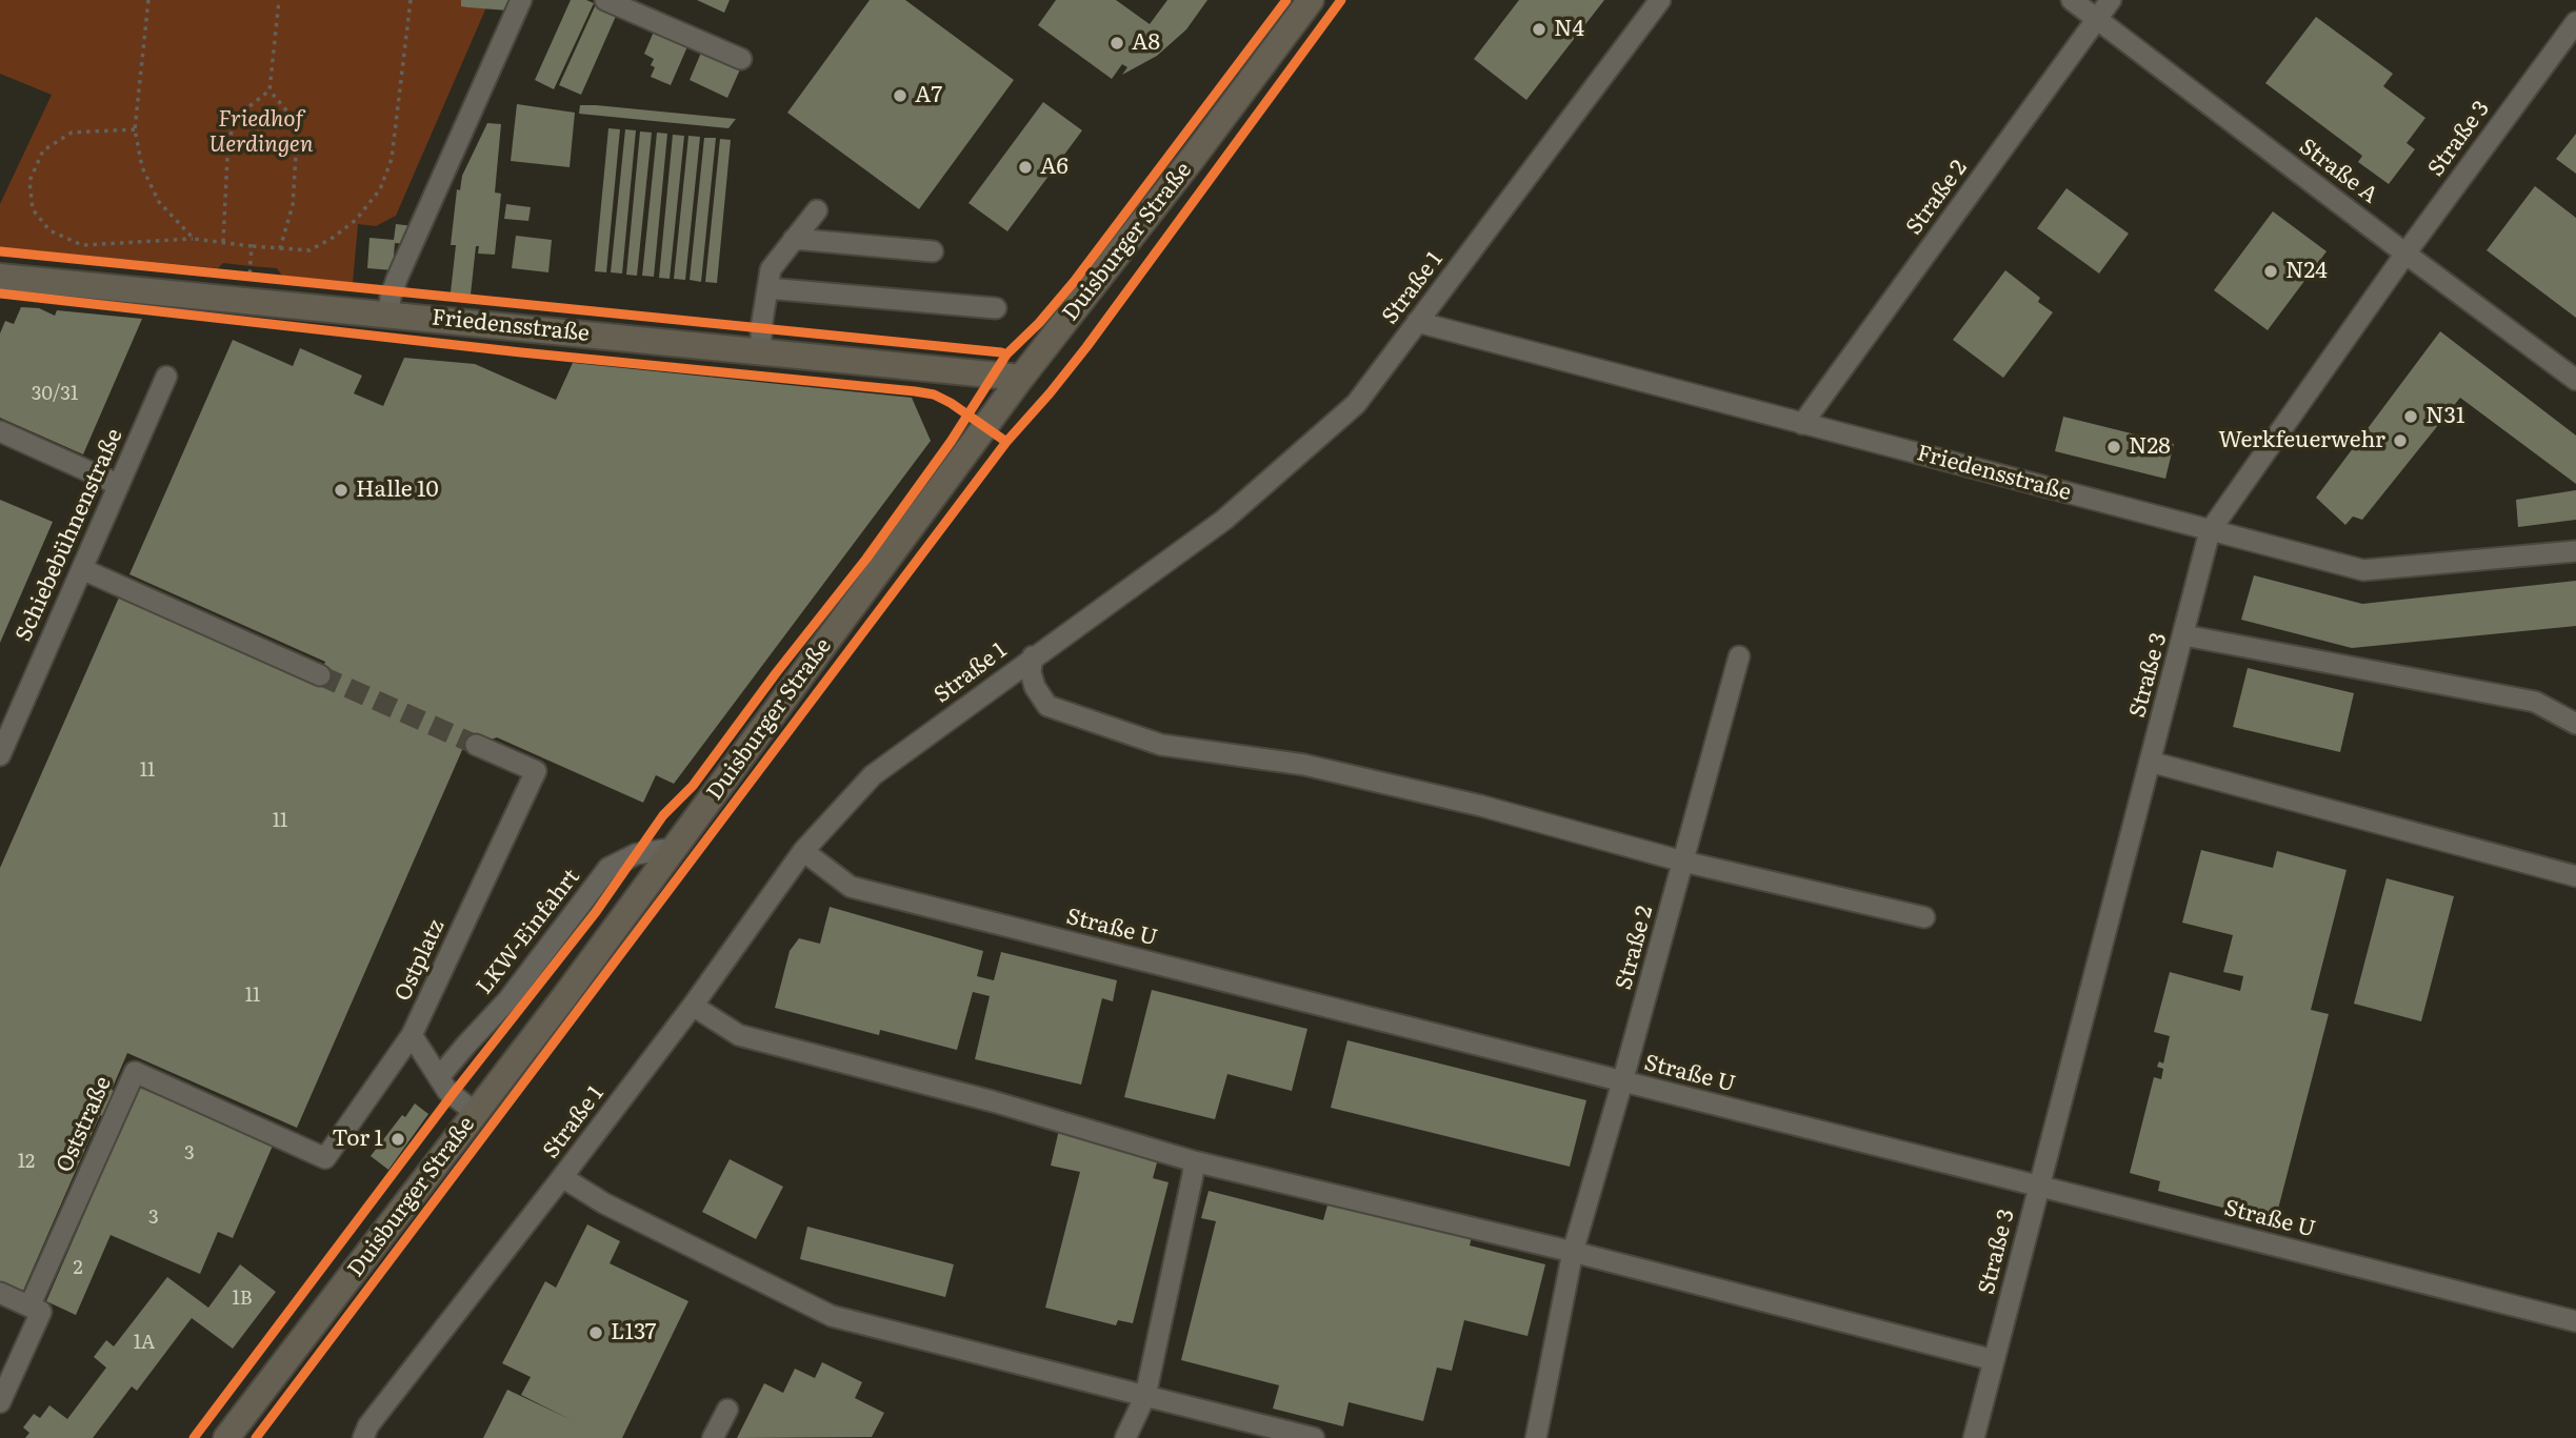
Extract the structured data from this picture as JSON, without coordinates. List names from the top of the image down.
{
  "streets": {
    "main road": ["Duisburger Straße", "Friedensstraße"],
    "lane": [
      "Straße 3",
      "Straße A",
      "Straße 2",
      "Straße 1",
      "Schiebebühnenstraße",
      "Straße U",
      "LKW-Einfahrt",
      "Ostplatz",
      "Oststraße"
    ]
  },
  "crossings": [
    ["Straße 3", "Straße A"],
    ["Straße 3", "Friedensstraße"],
    ["Straße 3", "Straße U"],
    ["Straße A", "Straße 2"],
    ["Straße 2", "Friedensstraße"],
    ["Straße 2", "Straße U"],
    ["Duisburger Straße", "Friedensstraße"],
    ["Duisburger Straße", "LKW-Einfahrt"],
    ["Straße 1", "Friedensstraße"],
    ["Straße 1", "Straße U"],
    ["Ostplatz", "Oststraße"]
  ],
  "parks": ["Friedhof Uerdingen"],
  "places": [
    "N4",
    "A8",
    "A7",
    "A6",
    "N24",
    "N31",
    "Werkfeuerwehr",
    "N28",
    "Halle 10",
    "Tor 1",
    "L137"
  ],
  "house_numbers": [
    "30/31",
    "11",
    "11",
    "11",
    "3",
    "12",
    "3",
    "2",
    "1B",
    "1A"
  ]
}
